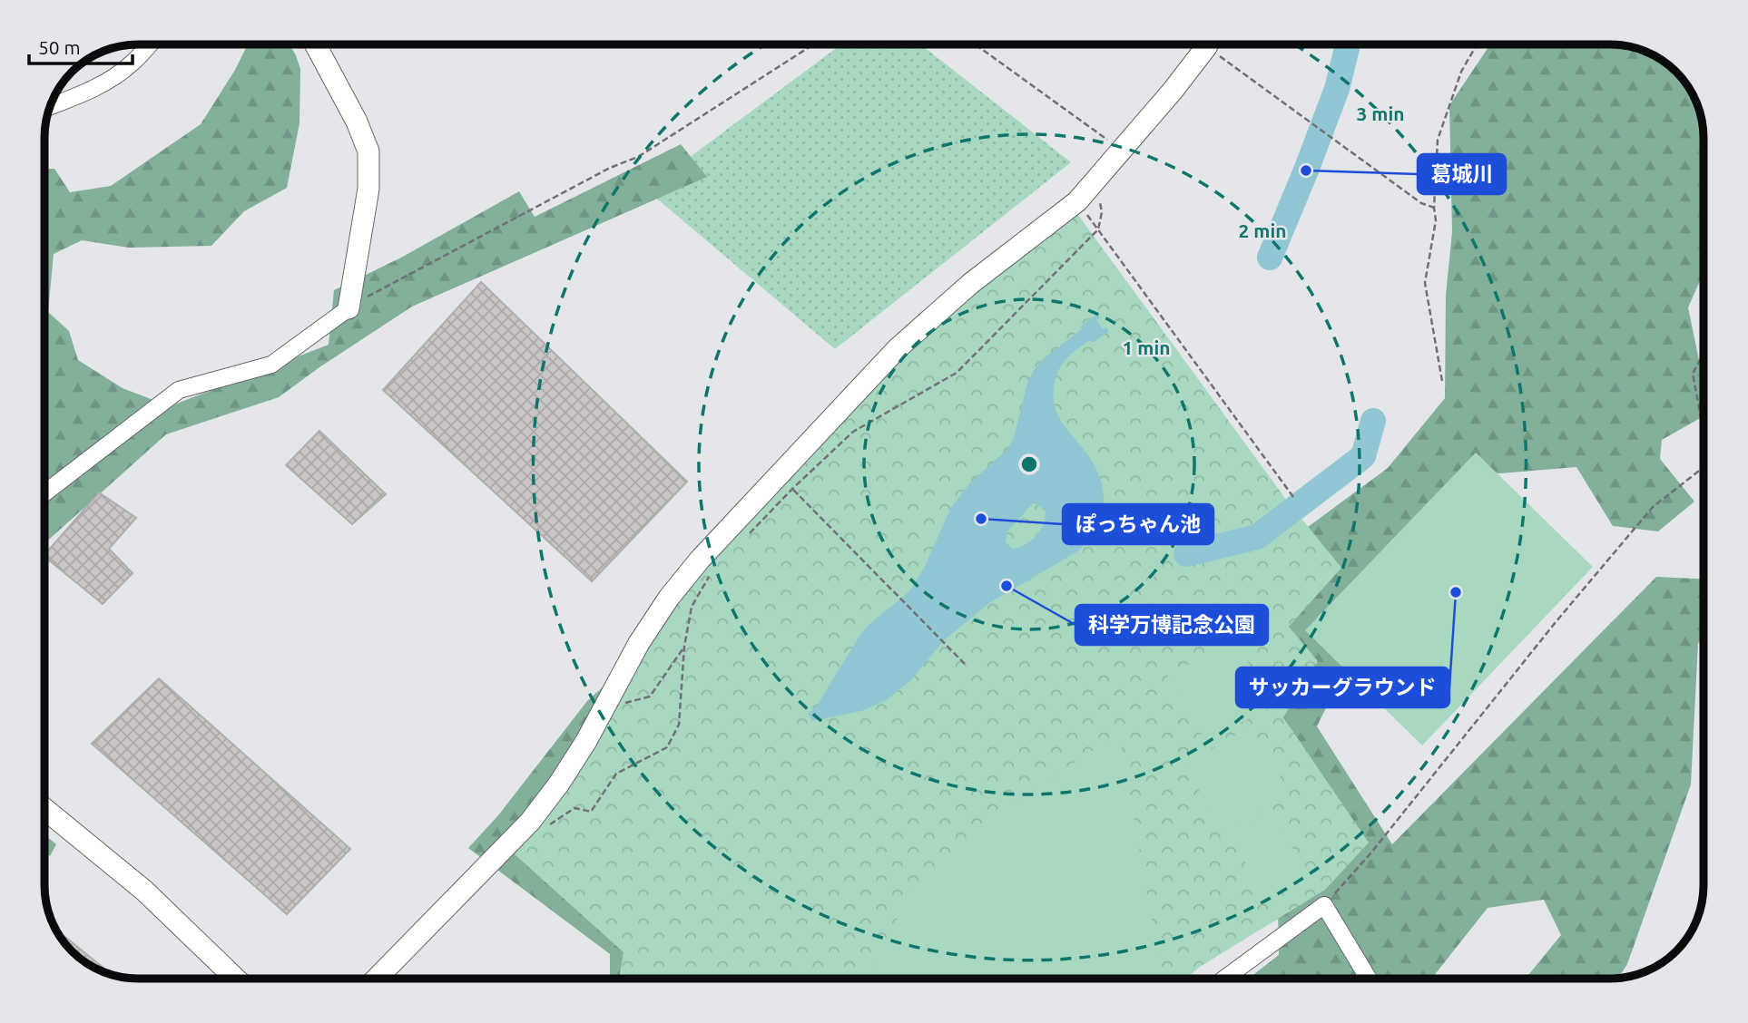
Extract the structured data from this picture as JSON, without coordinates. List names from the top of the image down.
{
  "places": [
    "葛城川",
    "ぽっちゃん池",
    "科学万博記念公園",
    "サッカーグラウンド"
  ],
  "scale_bar": "50 m",
  "rings": ["3 min", "2 min", "1 min"]
}
